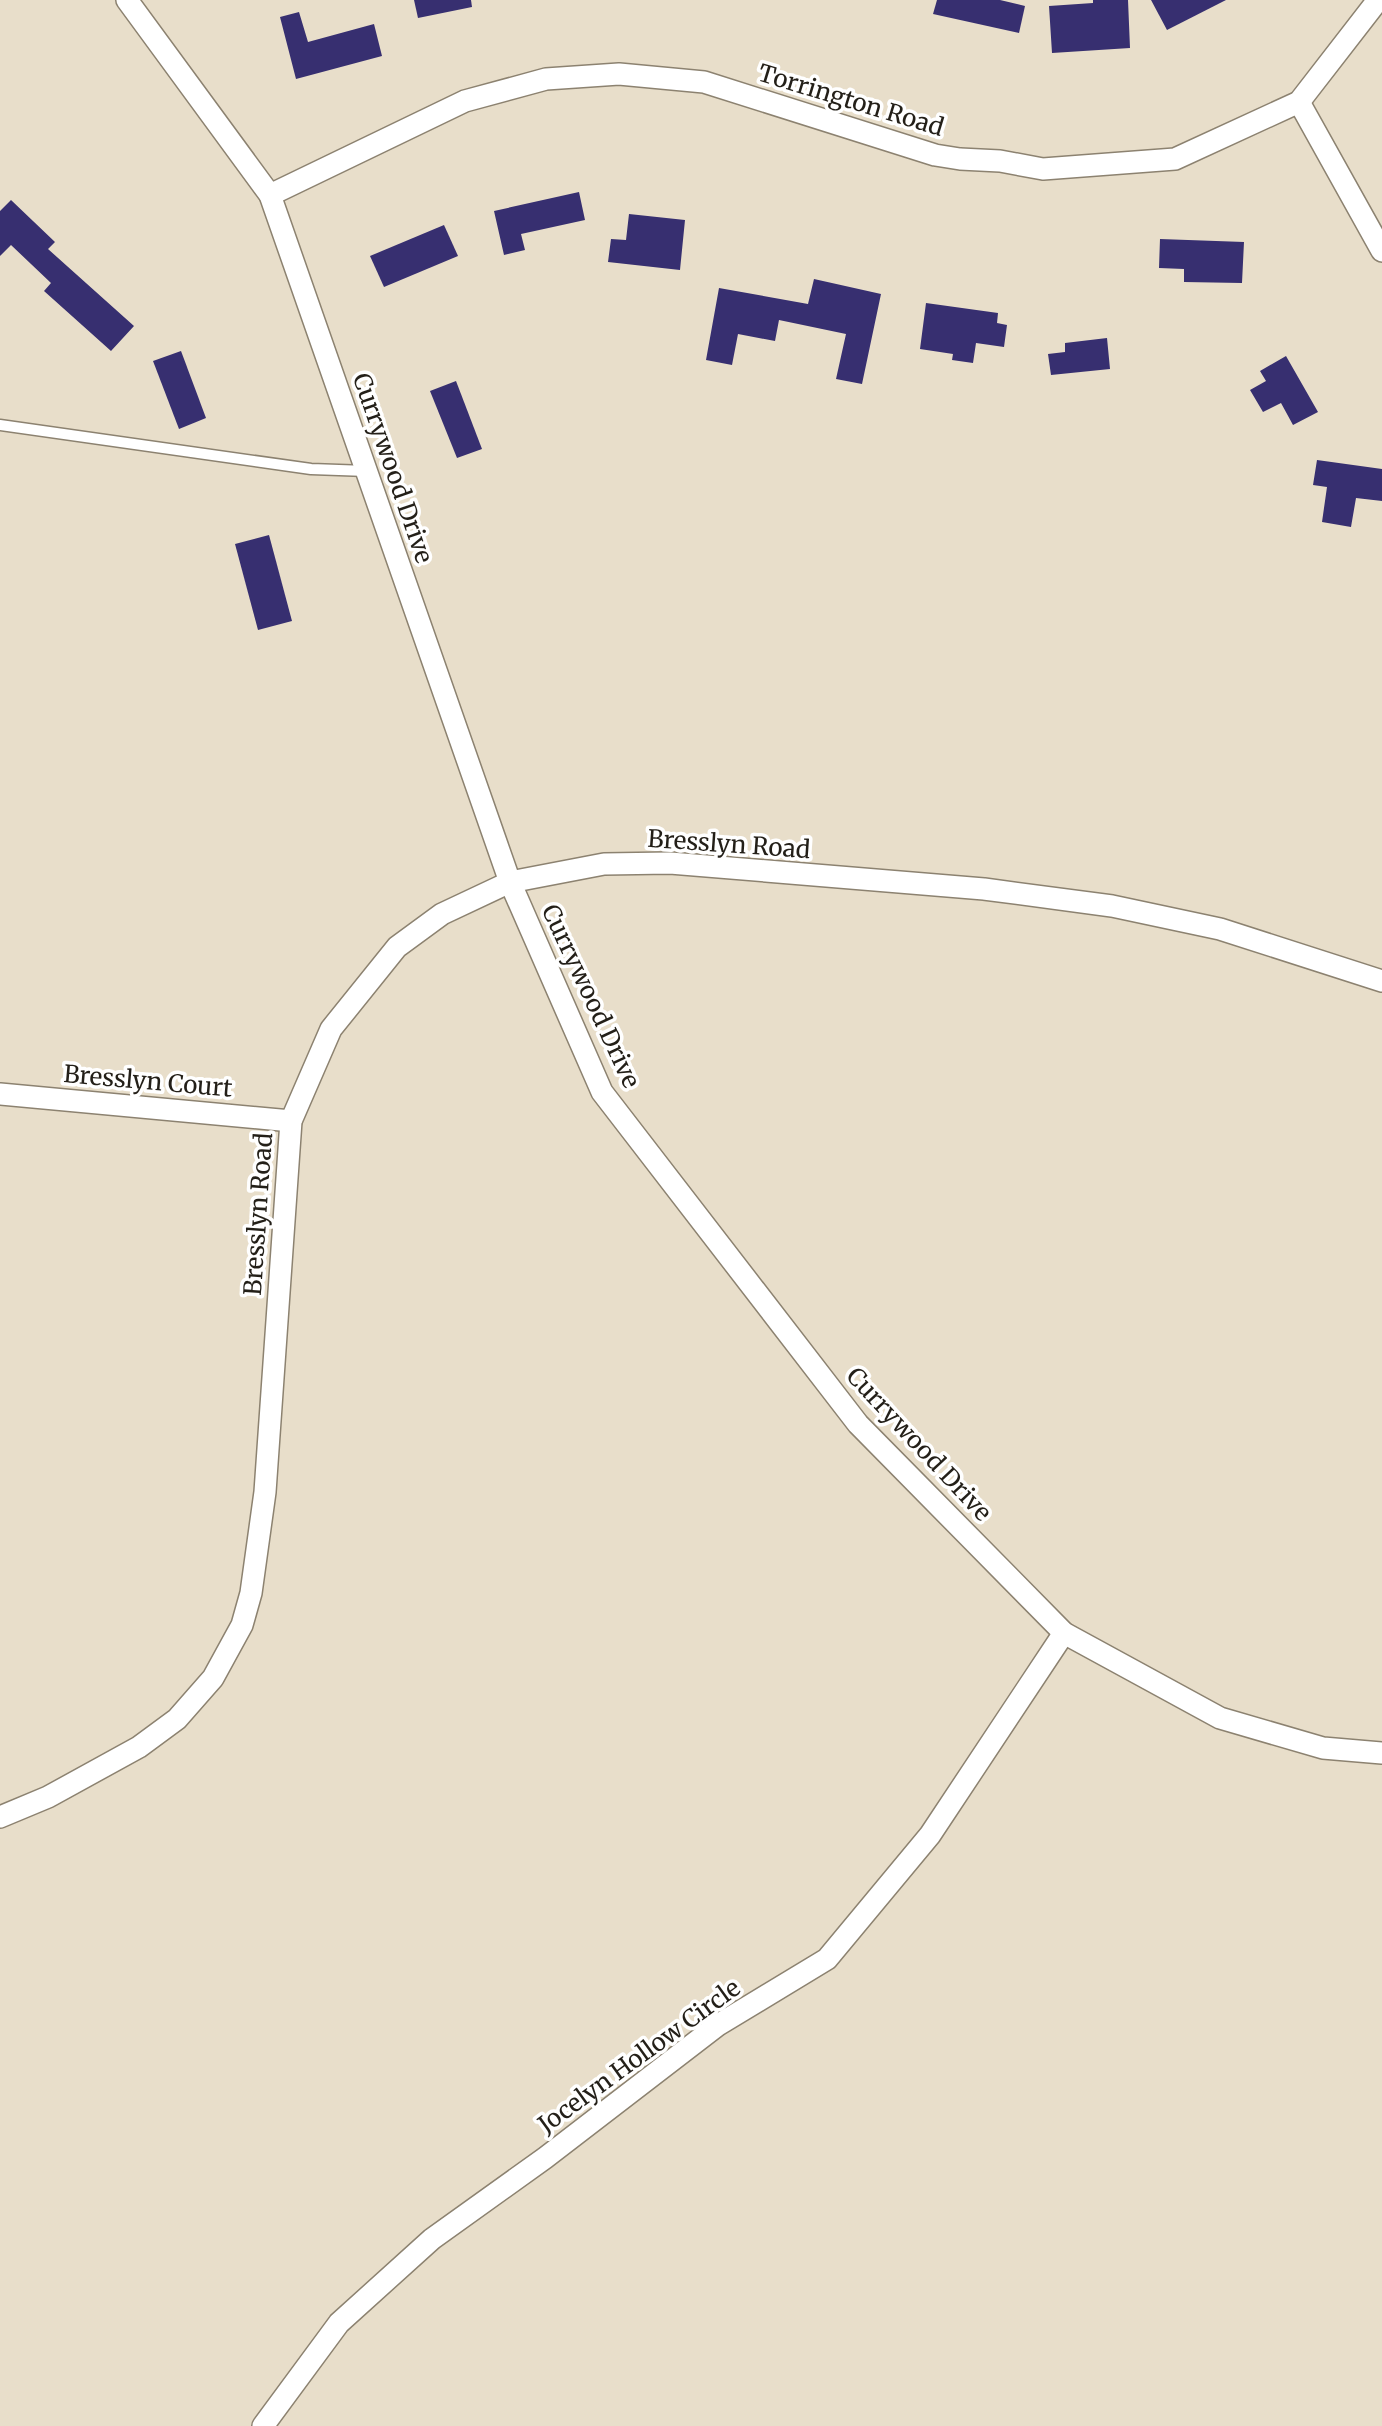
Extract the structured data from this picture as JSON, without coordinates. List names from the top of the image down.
{
  "streets": {
    "street": [
      "Torrington Road",
      "Currywood Drive",
      "Bresslyn Road",
      "Bresslyn Court",
      "Jocelyn Hollow Circle"
    ]
  },
  "crossings": [
    ["Torrington Road", "Currywood Drive"],
    ["Currywood Drive", "Bresslyn Road"],
    ["Currywood Drive", "Jocelyn Hollow Circle"],
    ["Bresslyn Road", "Bresslyn Court"]
  ]
}
